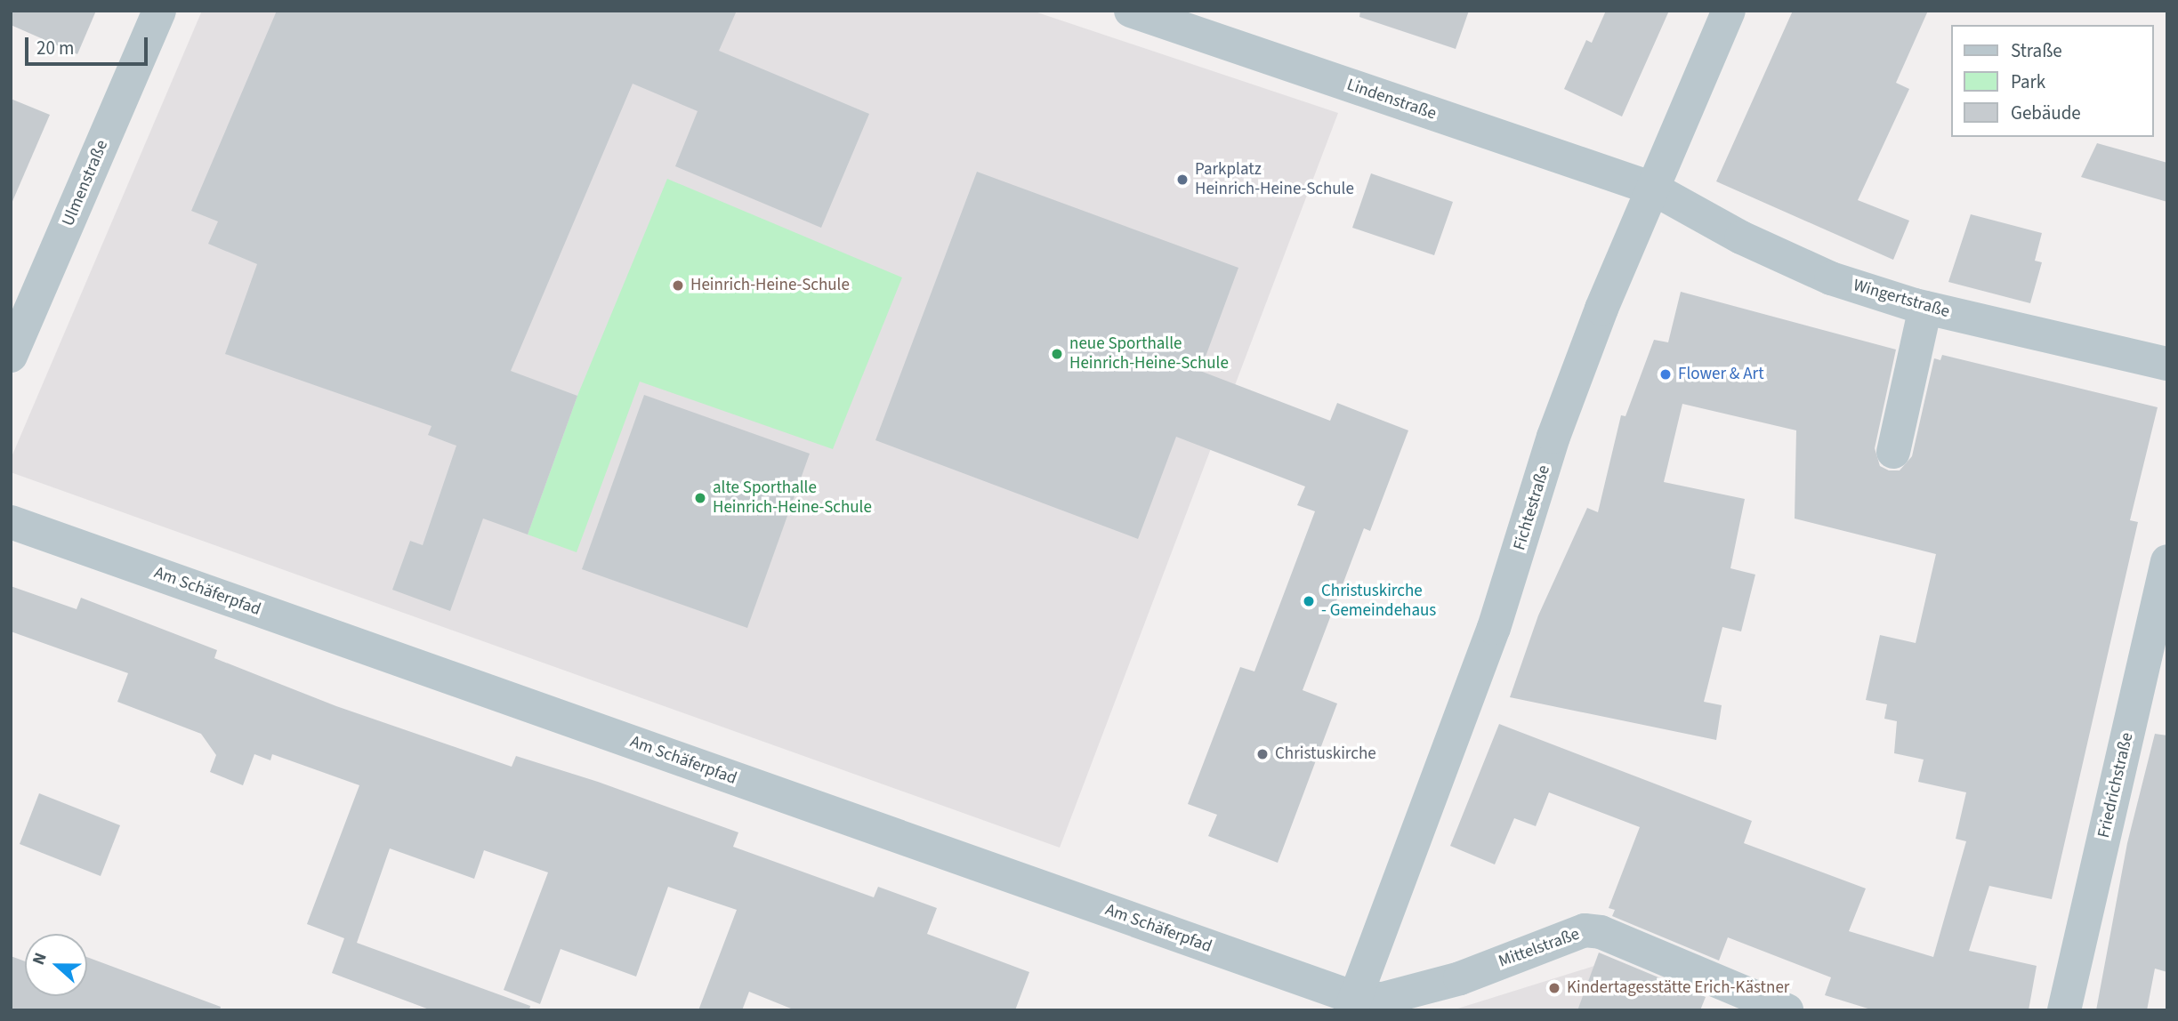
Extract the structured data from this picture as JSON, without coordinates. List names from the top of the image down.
{
  "streets": {
    "street": [
      "Lindenstraße",
      "Ulmenstraße",
      "Wingertstraße",
      "Fichtestraße",
      "Am Schäferpfad",
      "Friedrichstraße",
      "Mittelstraße"
    ]
  },
  "crossings": [
    ["Lindenstraße", "Wingertstraße"],
    ["Lindenstraße", "Fichtestraße"],
    ["Wingertstraße", "Fichtestraße"],
    ["Fichtestraße", "Am Schäferpfad"],
    ["Fichtestraße", "Mittelstraße"],
    ["Am Schäferpfad", "Mittelstraße"]
  ],
  "places": [
    "Parkplatz Heinrich-Heine-Schule",
    "Heinrich-Heine-Schule",
    "neue Sporthalle Heinrich-Heine-Schule",
    "Flower & Art",
    "alte Sporthalle Heinrich-Heine-Schule",
    "Christuskirche - Gemeindehaus",
    "Christuskirche",
    "Kindertagesstätte Erich-Kästner"
  ],
  "legend": ["Straße", "Park", "Gebäude"],
  "scale_bar": "20 m",
  "north": "left"
}
